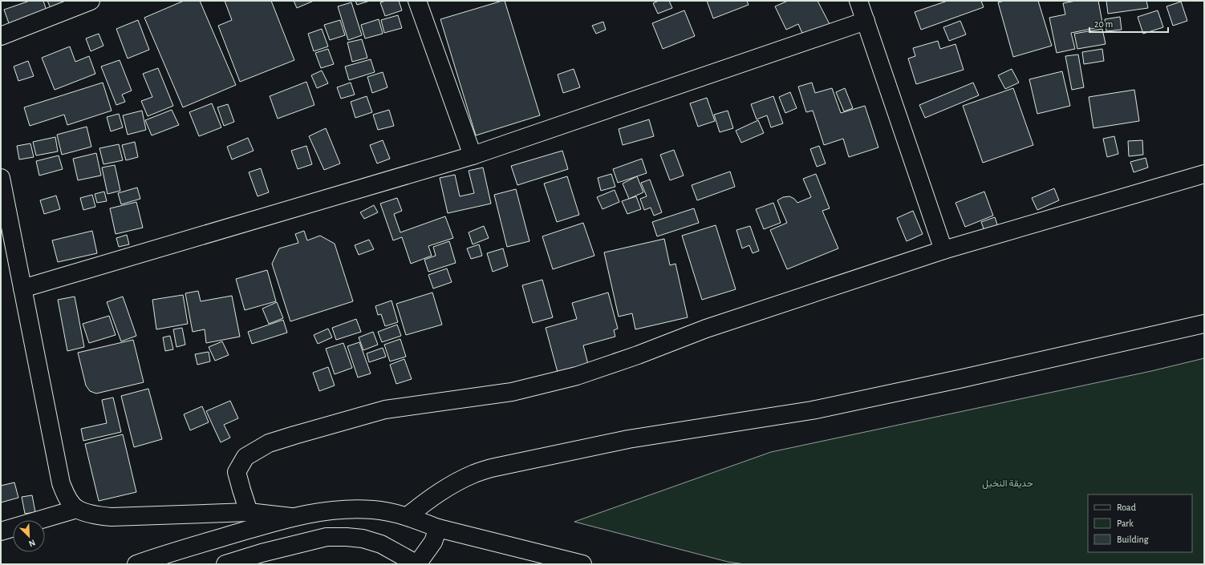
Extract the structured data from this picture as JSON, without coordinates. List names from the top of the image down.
{
  "parks": ["حديقة النخيل"],
  "legend": ["Road", "Park", "Building"],
  "scale_bar": "20 m",
  "north": "bottom right"
}
